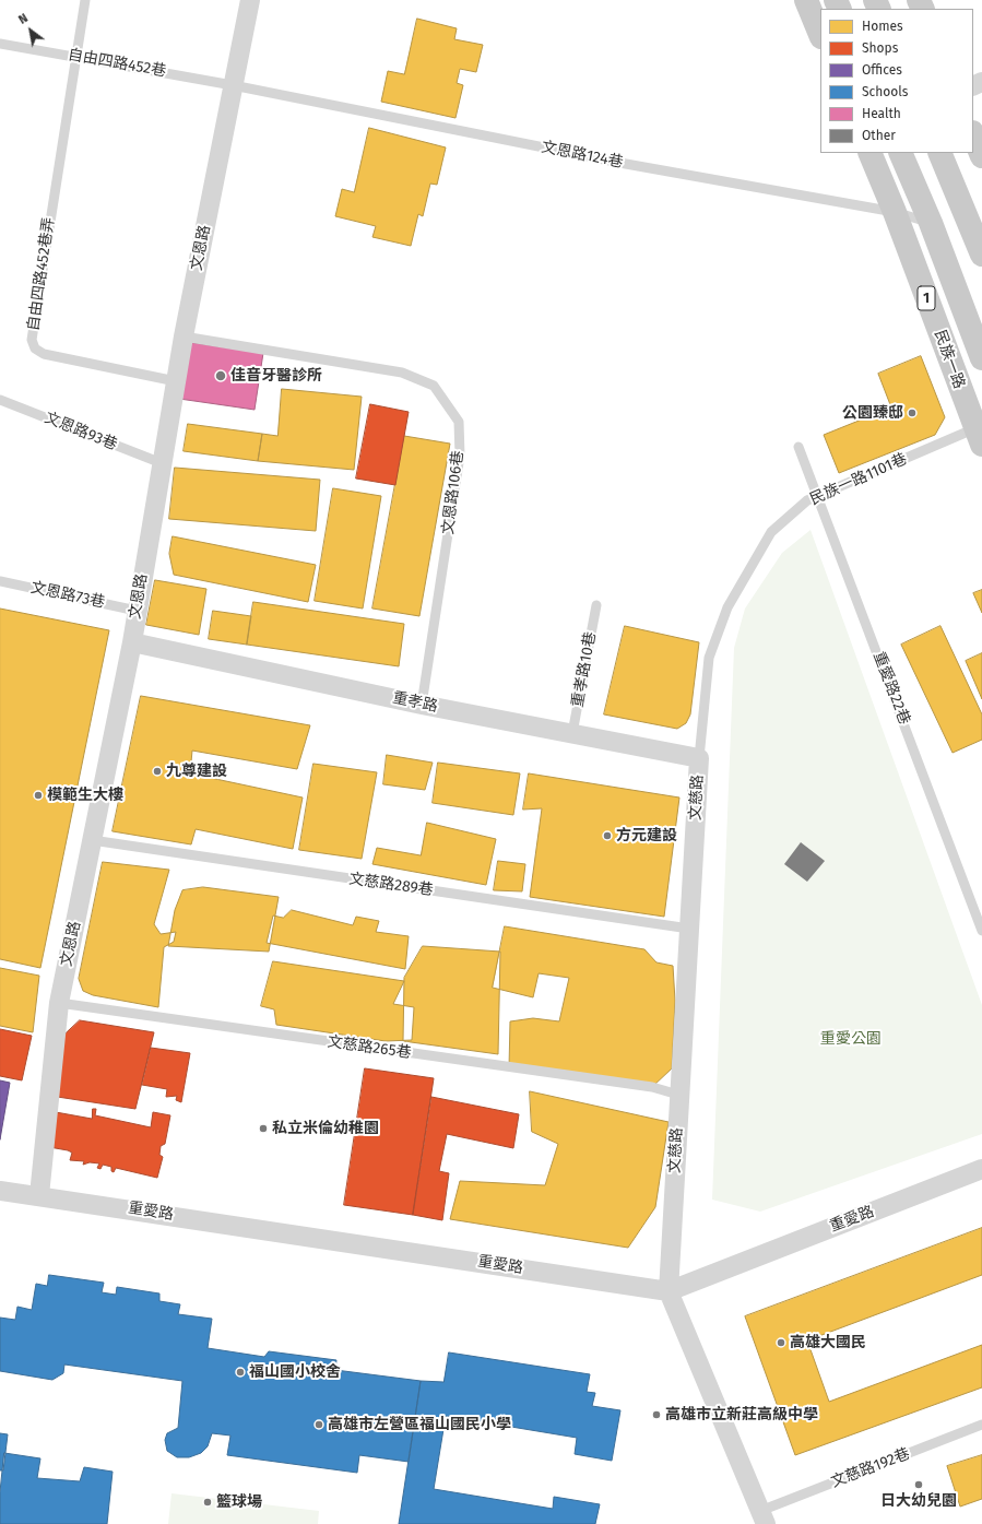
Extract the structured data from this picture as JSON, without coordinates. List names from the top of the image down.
{
  "streets": {
    "main road": ["1", "民族一路"],
    "street": [
      "文恩路",
      "重孝路",
      "文慈路",
      "重愛路"
    ],
    "lane": [
      "自由四路452巷",
      "文恩路124巷",
      "自由四路452巷弄",
      "文恩路93巷",
      "民族一路1101巷",
      "文恩路106巷",
      "文恩路73巷",
      "重孝路10巷",
      "重愛路22巷",
      "文慈路289巷",
      "文慈路265巷",
      "文慈路192巷"
    ]
  },
  "crossings": [
    ["自由四路452巷", "文恩路124巷"],
    ["自由四路452巷", "文恩路"],
    ["自由四路452巷", "自由四路452巷弄"],
    ["文恩路124巷", "文恩路"],
    ["文恩路124巷", "民族一路"],
    ["文恩路", "自由四路452巷弄"],
    ["文恩路", "文恩路93巷"],
    ["文恩路", "文恩路106巷"],
    ["文恩路", "文恩路73巷"],
    ["文恩路", "重孝路"],
    ["文恩路", "文慈路289巷"],
    ["文恩路", "文慈路265巷"],
    ["文恩路", "重愛路"],
    ["民族一路", "民族一路1101巷"],
    ["民族一路1101巷", "重愛路22巷"],
    ["民族一路1101巷", "重孝路"],
    ["民族一路1101巷", "文慈路"],
    ["文恩路106巷", "重孝路"],
    ["重孝路10巷", "重孝路"],
    ["重孝路", "文慈路"],
    ["文慈路", "文慈路289巷"],
    ["文慈路", "文慈路265巷"],
    ["文慈路", "重愛路"],
    ["文慈路", "文慈路192巷"]
  ],
  "parks": ["重愛公園"],
  "places": [
    "佳音牙醫診所",
    "公園臻邸",
    "九尊建設",
    "模範生大樓",
    "方元建設",
    "私立米倫幼稚園",
    "高雄大國民",
    "福山國小校舍",
    "高雄市立新莊高級中學",
    "高雄市左營區福山國民小學",
    "日大幼兒園",
    "籃球場"
  ],
  "legend": [
    "Homes",
    "Shops",
    "Offices",
    "Schools",
    "Health",
    "Other"
  ],
  "north": "top left"
}
